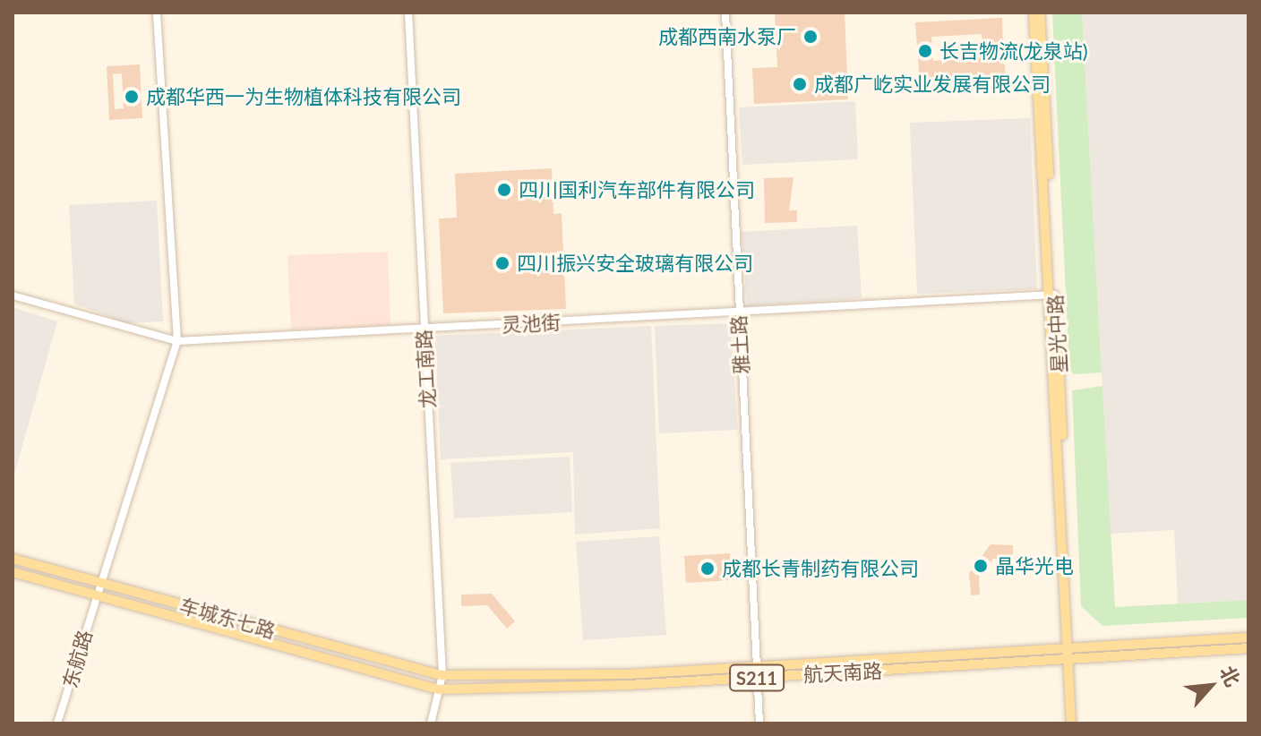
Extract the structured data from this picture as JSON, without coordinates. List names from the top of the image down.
{
  "streets": {
    "main road": [
      "星光中路",
      "车城东七路",
      "航天南路",
      "S211"
    ],
    "street": [
      "灵池街",
      "雅土路",
      "龙工南路",
      "东航路"
    ]
  },
  "crossings": [
    ["灵池街", "星光中路"],
    ["灵池街", "雅土路"],
    ["灵池街", "龙工南路"],
    ["灵池街", "东航路"],
    ["星光中路", "航天南路"],
    ["星光中路", "S211"],
    ["雅土路", "航天南路"],
    ["龙工南路", "车城东七路"],
    ["龙工南路", "航天南路"],
    ["车城东七路", "东航路"],
    ["车城东七路", "航天南路"],
    ["航天南路", "S211"]
  ],
  "places": [
    "成都西南水泵厂",
    "长吉物流(龙泉站)",
    "成都广屹实业发展有限公司",
    "成都华西一为生物植体科技有限公司",
    "四川国利汽车部件有限公司",
    "四川振兴安全玻璃有限公司",
    "晶华光电",
    "成都长青制药有限公司"
  ],
  "north": "top right"
}
